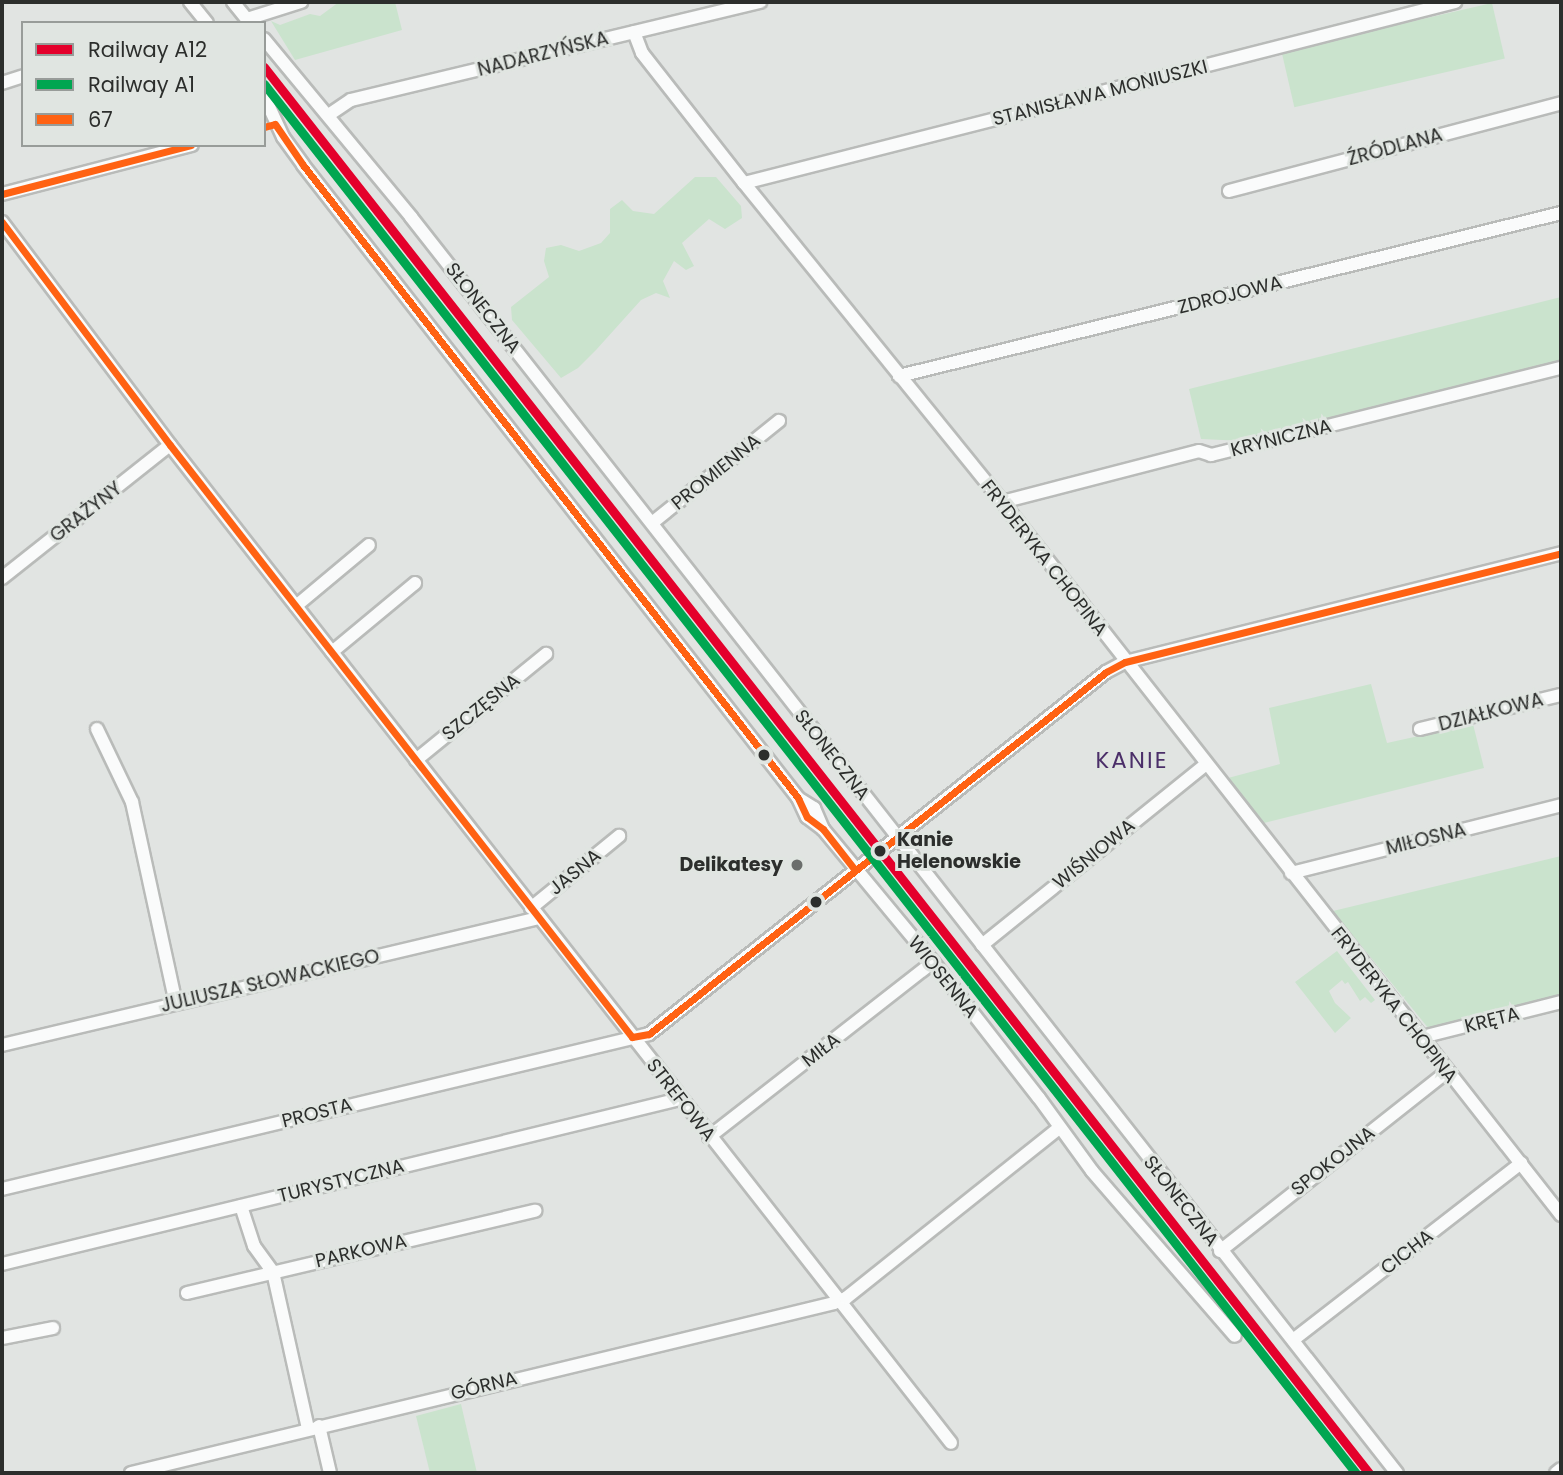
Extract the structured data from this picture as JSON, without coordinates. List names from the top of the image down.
{
  "streets": {
    "street": [
      "NADARZYŃSKA",
      "STANISŁAWA MONIUSZKI",
      "ŹRÓDLANA",
      "ZDROJOWA",
      "SŁONECZNA",
      "KRYNICZNA",
      "PROMIENNA",
      "GRAŻYNY",
      "FRYDERYKA CHOPINA",
      "SZCZĘSNA",
      "DZIAŁKOWA",
      "MIŁOSNA",
      "WIŚNIOWA",
      "JASNA",
      "WIOSENNA",
      "JULIUSZA SŁOWACKIEGO",
      "KRĘTA",
      "MIŁA",
      "STREFOWA",
      "PROSTA",
      "SPOKOJNA",
      "TURYSTYCZNA",
      "PARKOWA",
      "CICHA",
      "GÓRNA"
    ]
  },
  "crossings": [
    ["NADARZYŃSKA", "SŁONECZNA"],
    ["NADARZYŃSKA", "FRYDERYKA CHOPINA"],
    ["STANISŁAWA MONIUSZKI", "FRYDERYKA CHOPINA"],
    ["ZDROJOWA", "FRYDERYKA CHOPINA"],
    ["SŁONECZNA", "PROMIENNA"],
    ["SŁONECZNA", "WIŚNIOWA"],
    ["SŁONECZNA", "PROSTA"],
    ["SŁONECZNA", "SPOKOJNA"],
    ["SŁONECZNA", "CICHA"],
    ["KRYNICZNA", "FRYDERYKA CHOPINA"],
    ["GRAŻYNY", "STREFOWA"],
    ["FRYDERYKA CHOPINA", "MIŁOSNA"],
    ["FRYDERYKA CHOPINA", "WIŚNIOWA"],
    ["FRYDERYKA CHOPINA", "KRĘTA"],
    ["FRYDERYKA CHOPINA", "PROSTA"],
    ["FRYDERYKA CHOPINA", "SPOKOJNA"],
    ["FRYDERYKA CHOPINA", "CICHA"],
    ["SZCZĘSNA", "STREFOWA"],
    ["JASNA", "JULIUSZA SŁOWACKIEGO"],
    ["JASNA", "STREFOWA"],
    ["WIOSENNA", "MIŁA"],
    ["WIOSENNA", "PROSTA"],
    ["JULIUSZA SŁOWACKIEGO", "STREFOWA"],
    ["MIŁA", "STREFOWA"],
    ["STREFOWA", "PROSTA"],
    ["STREFOWA", "TURYSTYCZNA"],
    ["STREFOWA", "GÓRNA"]
  ],
  "districts": ["KANIE"],
  "places": ["Kanie Helenowskie", "Delikatesy"],
  "lines": ["rail line A12", "rail line A1", "transit line 67"],
  "legend": ["Railway A12", "Railway A1", "67"]
}
